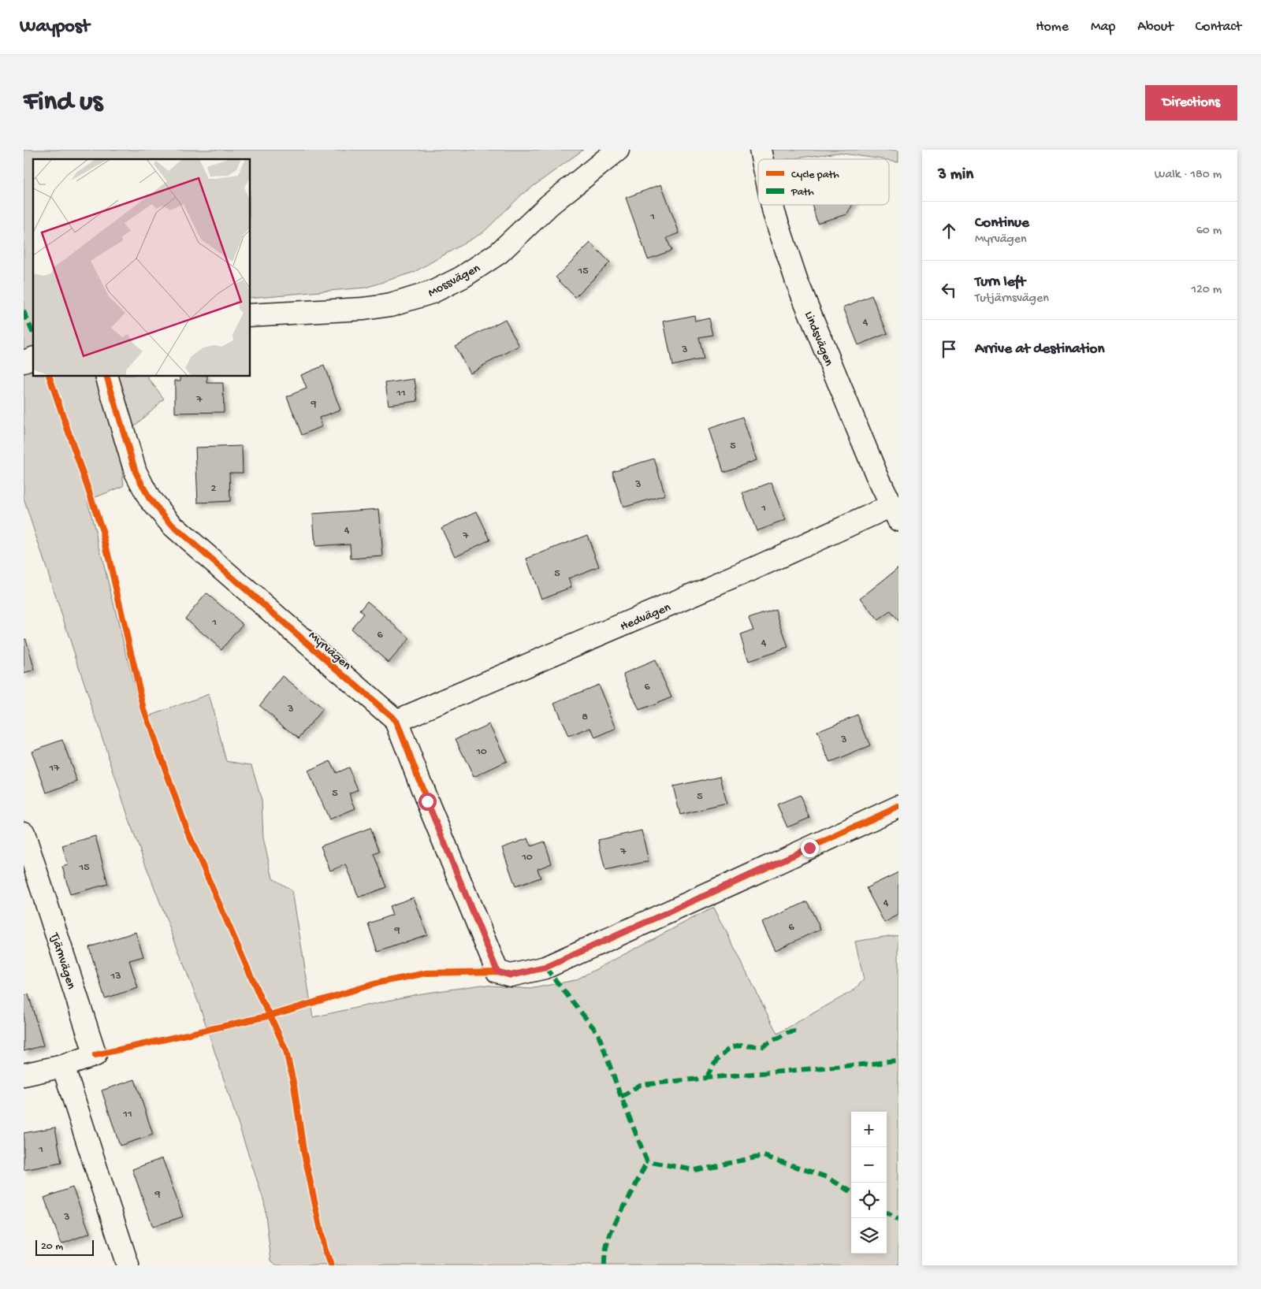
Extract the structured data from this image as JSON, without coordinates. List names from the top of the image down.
{
  "streets": {
    "street": [
      "Mossvägen",
      "Lindsvägen",
      "Hedvägen",
      "Myrvägen",
      "Tjärnvägen"
    ]
  },
  "crossings": [
    ["Lindsvägen", "Hedvägen"],
    ["Hedvägen", "Myrvägen"]
  ],
  "house_numbers": [
    "1",
    "15",
    "4",
    "3",
    "11",
    "7",
    "9",
    "5",
    "3",
    "2",
    "1",
    "4",
    "7",
    "5",
    "1",
    "6",
    "4",
    "6",
    "3",
    "8",
    "3",
    "10",
    "17",
    "5",
    "5",
    "7",
    "10",
    "15",
    "4",
    "6",
    "9",
    "13",
    "11",
    "1",
    "9",
    "3"
  ],
  "legend": ["Cycle path", "Path"],
  "scale_bar": "20 m",
  "page": {
    "header": "Waypost",
    "nav": [
      "Home",
      "Map",
      "About",
      "Contact"
    ],
    "buttons": "Directions",
    "title": "Find us",
    "heading": ["3 min", "Walk · 180 m"],
    "list": [
      ["Continue", "Myrvägen", "60 m"],
      ["Turn left", "Tutjärnsvägen", "120 m"],
      "Arrive at destination"
    ],
    "map_buttons": ["+", "−"],
    "scale": "20 m"
  }
}
